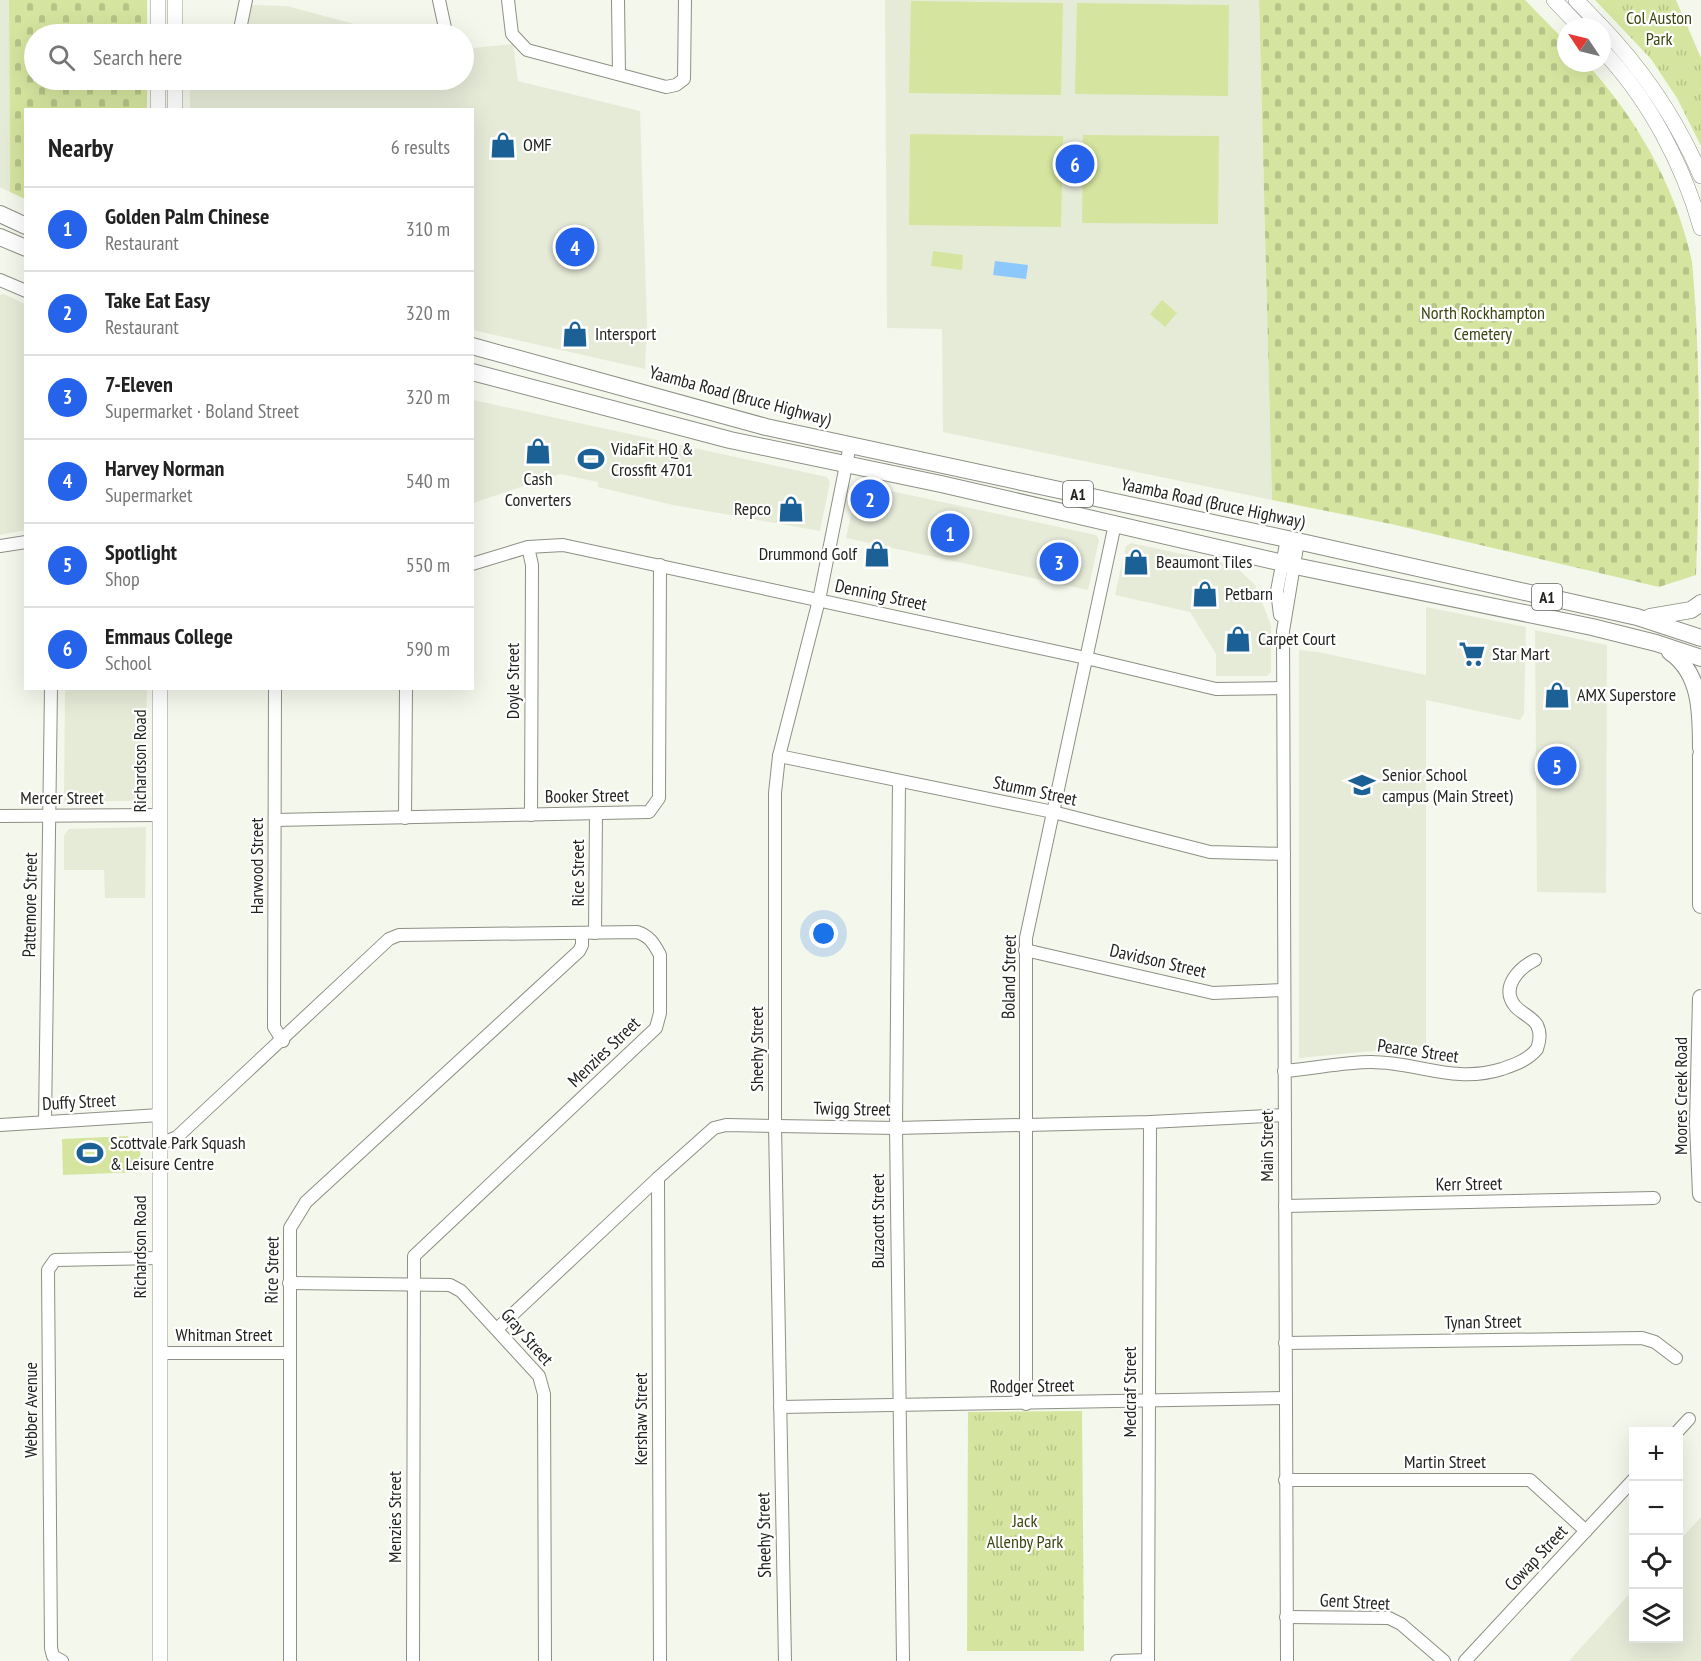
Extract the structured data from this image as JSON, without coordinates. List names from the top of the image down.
{
  "streets": {
    "highway": ["Yaamba Road (Bruce Highway)", "A1", "Moores Creek Road"],
    "main road": ["Richardson Road"],
    "street": [
      "Denning Street",
      "Doyle Street",
      "Stumm Street",
      "Booker Street",
      "Mercer Street",
      "Harwood Street",
      "Rice Street",
      "Pattemore Street",
      "Davidson Street",
      "Boland Street",
      "Sheehy Street",
      "Pearce Street",
      "Menzies Street",
      "Duffy Street",
      "Twigg Street",
      "Main Street",
      "Kerr Street",
      "Buzacott Street",
      "Tynan Street",
      "Whitman Street",
      "Gray Street",
      "Rodger Street",
      "Medcraf Street",
      "Webber Avenue",
      "Kershaw Street",
      "Martin Street",
      "Cowap Street",
      "Gent Street"
    ]
  },
  "crossings": [
    ["Yaamba Road (Bruce Highway)", "Sheehy Street"],
    ["Yaamba Road (Bruce Highway)", "Main Street"],
    ["A1", "Boland Street"],
    ["A1", "Sheehy Street"],
    ["A1", "Main Street"],
    ["Denning Street", "Doyle Street"],
    ["Denning Street", "Booker Street"],
    ["Denning Street", "Boland Street"],
    ["Denning Street", "Sheehy Street"],
    ["Denning Street", "Main Street"],
    ["Doyle Street", "Booker Street"],
    ["Richardson Road", "Mercer Street"],
    ["Richardson Road", "Menzies Street"],
    ["Richardson Road", "Duffy Street"],
    ["Richardson Road", "Whitman Street"],
    ["Richardson Road", "Webber Avenue"],
    ["Stumm Street", "Boland Street"],
    ["Stumm Street", "Sheehy Street"],
    ["Stumm Street", "Main Street"],
    ["Stumm Street", "Buzacott Street"],
    ["Booker Street", "Harwood Street"],
    ["Booker Street", "Rice Street"],
    ["Mercer Street", "Pattemore Street"],
    ["Harwood Street", "Menzies Street"],
    ["Rice Street", "Menzies Street"],
    ["Rice Street", "Whitman Street"],
    ["Rice Street", "Gray Street"],
    ["Pattemore Street", "Duffy Street"],
    ["Davidson Street", "Boland Street"],
    ["Davidson Street", "Main Street"],
    ["Boland Street", "Twigg Street"],
    ["Boland Street", "Rodger Street"],
    ["Sheehy Street", "Twigg Street"],
    ["Sheehy Street", "Rodger Street"],
    ["Pearce Street", "Main Street"],
    ["Menzies Street", "Gray Street"],
    ["Twigg Street", "Main Street"],
    ["Twigg Street", "Buzacott Street"],
    ["Twigg Street", "Gray Street"],
    ["Twigg Street", "Medcraf Street"],
    ["Twigg Street", "Kershaw Street"],
    ["Main Street", "Kerr Street"],
    ["Main Street", "Tynan Street"],
    ["Main Street", "Rodger Street"],
    ["Main Street", "Martin Street"],
    ["Main Street", "Gent Street"],
    ["Buzacott Street", "Rodger Street"],
    ["Rodger Street", "Medcraf Street"],
    ["Martin Street", "Cowap Street"]
  ],
  "parks": ["Col Auston Park", "North Rockhampton Cemetery", "Jack Allenby Park"],
  "places": {
    "shop": [
      "OMF",
      "Intersport",
      "Cash Converters",
      "Repco",
      "Drummond Golf",
      "Beaumont Tiles",
      "Petbarn",
      "Carpet Court",
      "AMX Superstore"
    ],
    "sports": ["VidaFit HQ & Crossfit 4701", "Scottvale Park Squash & Leisure Centre"],
    "supermarket": ["Star Mart"],
    "school or university": ["Senior School campus (Main Street)"]
  },
  "north": "top left",
  "page": {
    "search": "Search here",
    "heading": ["Nearby", "6 results"],
    "pins": [
      "6",
      "4",
      "2",
      "1",
      "3",
      "5"
    ],
    "list": [
      {
        "mark": "1",
        "name": "Golden Palm Chinese",
        "note": "Restaurant",
        "value": "310 m"
      },
      {
        "mark": "2",
        "name": "Take Eat Easy",
        "note": "Restaurant",
        "value": "320 m"
      },
      {
        "mark": "3",
        "name": "7-Eleven",
        "note": "Supermarket · Boland Street",
        "value": "320 m"
      },
      {
        "mark": "4",
        "name": "Harvey Norman",
        "note": "Supermarket",
        "value": "540 m"
      },
      {
        "mark": "5",
        "name": "Spotlight",
        "note": "Shop",
        "value": "550 m"
      },
      {
        "mark": "6",
        "name": "Emmaus College",
        "note": "School",
        "value": "590 m"
      }
    ],
    "map_buttons": ["+", "−"]
  }
}
